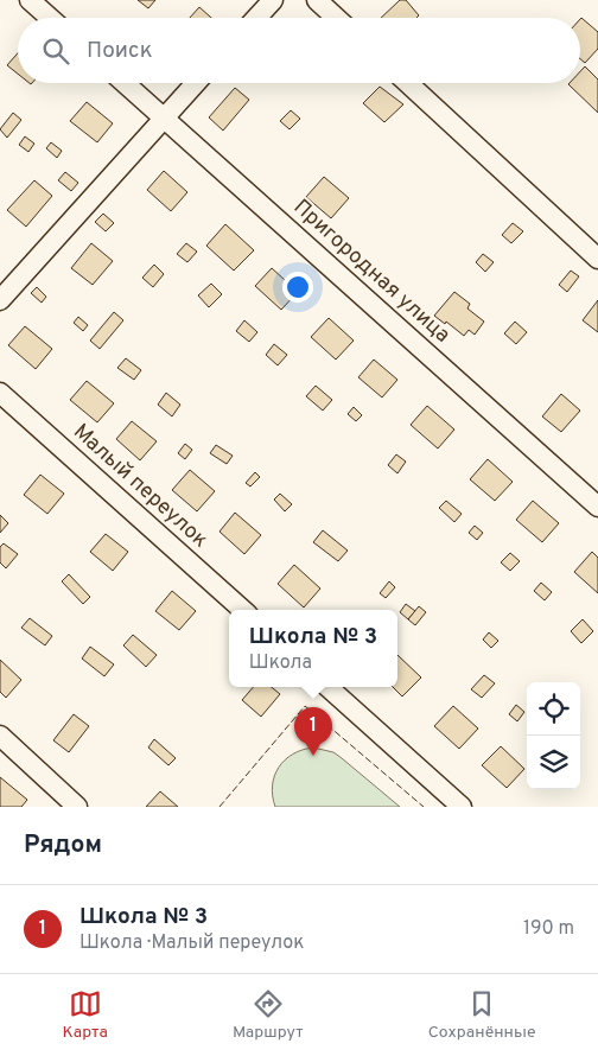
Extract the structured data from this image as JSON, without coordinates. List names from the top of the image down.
{
  "streets": {
    "street": ["Пригородная улица", "Малый переулок"]
  },
  "page": {
    "search": "Поиск",
    "popup": ["Школа № 3", "Школа"],
    "pins": "1",
    "heading": "Рядом",
    "list": [
      {
        "mark": "1",
        "name": "Школа № 3",
        "note": "Школа · Малый переулок",
        "value": "190 m"
      }
    ],
    "nav": ["Карта", "Маршрут", "Сохранённые"]
  }
}
